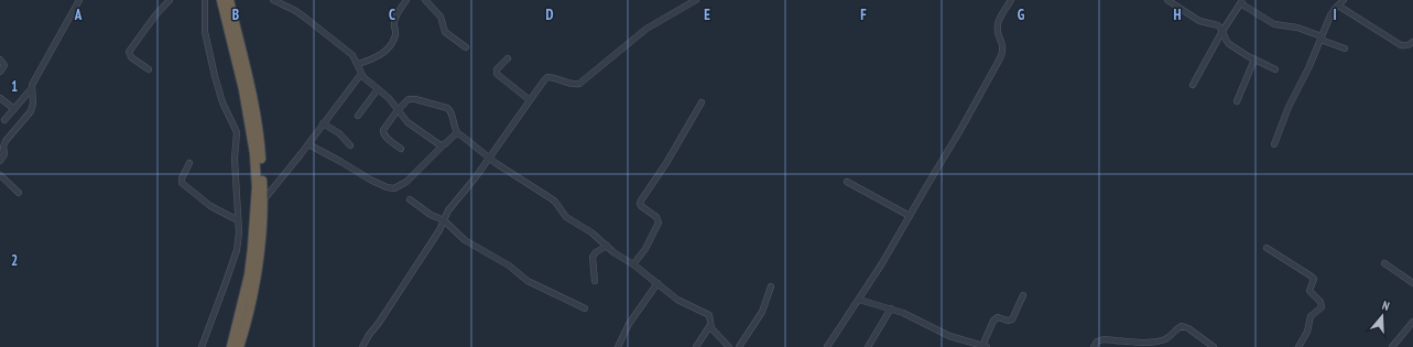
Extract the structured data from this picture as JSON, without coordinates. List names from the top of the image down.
{
  "north": "top",
  "grid": {
    "columns": [
      "A",
      "B",
      "C",
      "D",
      "E",
      "F",
      "G",
      "H",
      "I"
    ],
    "rows": ["1", "2"]
  }
}
